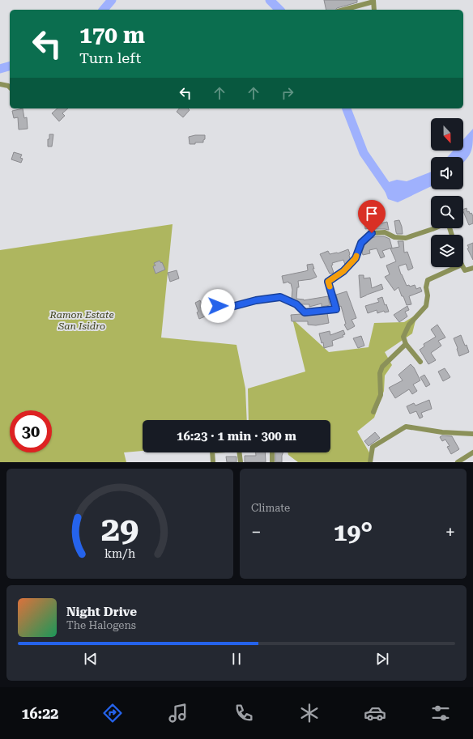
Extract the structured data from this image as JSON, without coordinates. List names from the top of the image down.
{
  "parks": ["Ramon Estate San Isidro"],
  "north": "bottom",
  "page": {
    "turn": ["170 m", "Turn left"],
    "limit": "30",
    "trip": "16:23 · 1 min · 300 m",
    "tile": "Climate",
    "heat": ["−", "19°", "+"],
    "song": ["Night Drive", "The Halogens"],
    "tabs": "16:22",
    "gauge": ["29", "km/h"]
  }
}
